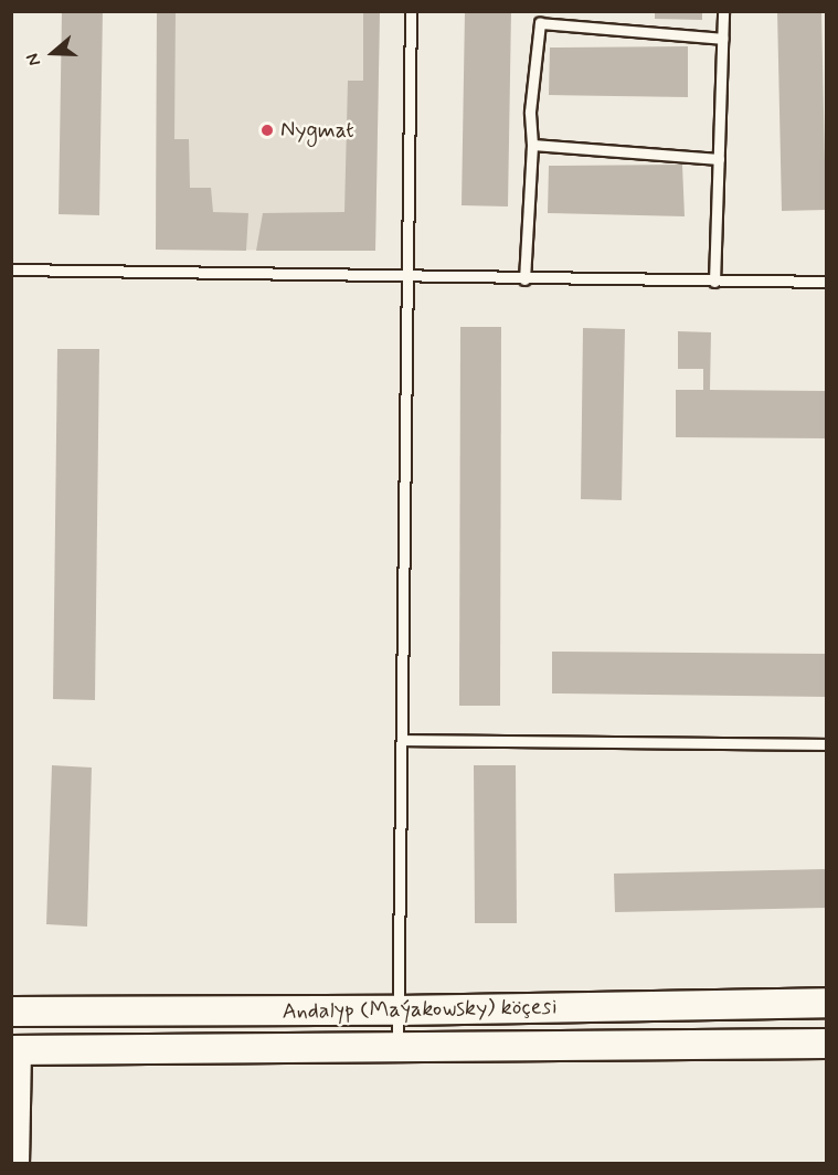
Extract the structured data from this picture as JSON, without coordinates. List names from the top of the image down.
{
  "streets": {
    "main road": ["Andalyp (Maýakowsky) köçesi"]
  },
  "places": ["Nygmat"],
  "north": "left"
}
